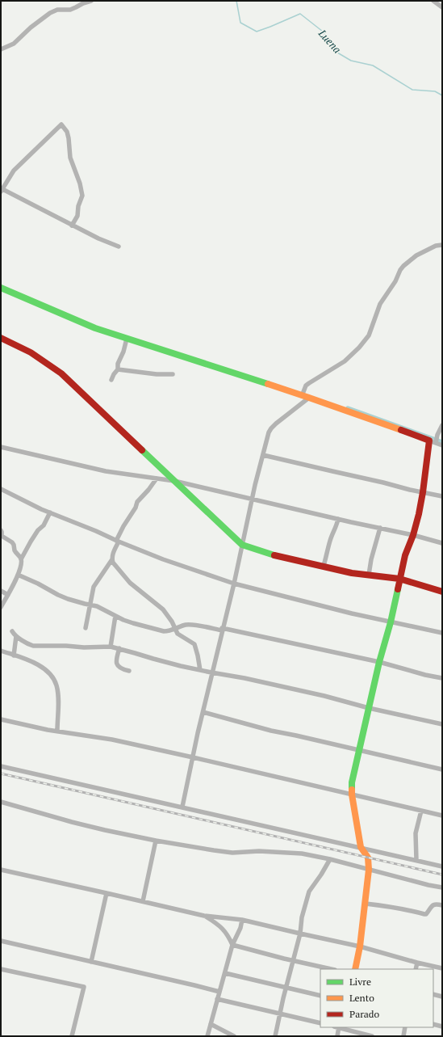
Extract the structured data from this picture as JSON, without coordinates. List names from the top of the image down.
{
  "water": ["Luena"],
  "legend": ["Livre", "Lento", "Parado"]
}
